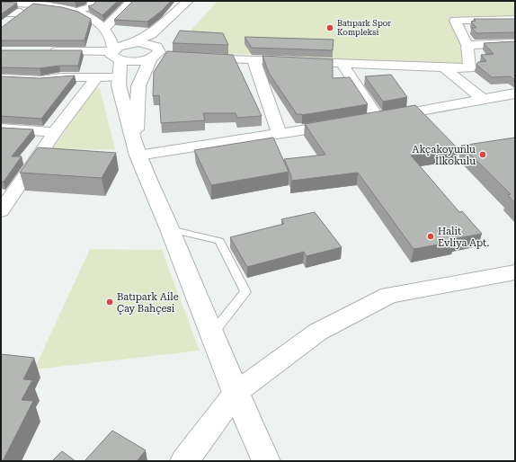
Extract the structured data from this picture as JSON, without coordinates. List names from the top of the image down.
{
  "places": [
    "Batıpark Spor Kompleksi",
    "Akçakoyunlu İlkokulu",
    "Halit Evliya Apt.",
    "Batıpark Aile Çay Bahçesi"
  ]
}
